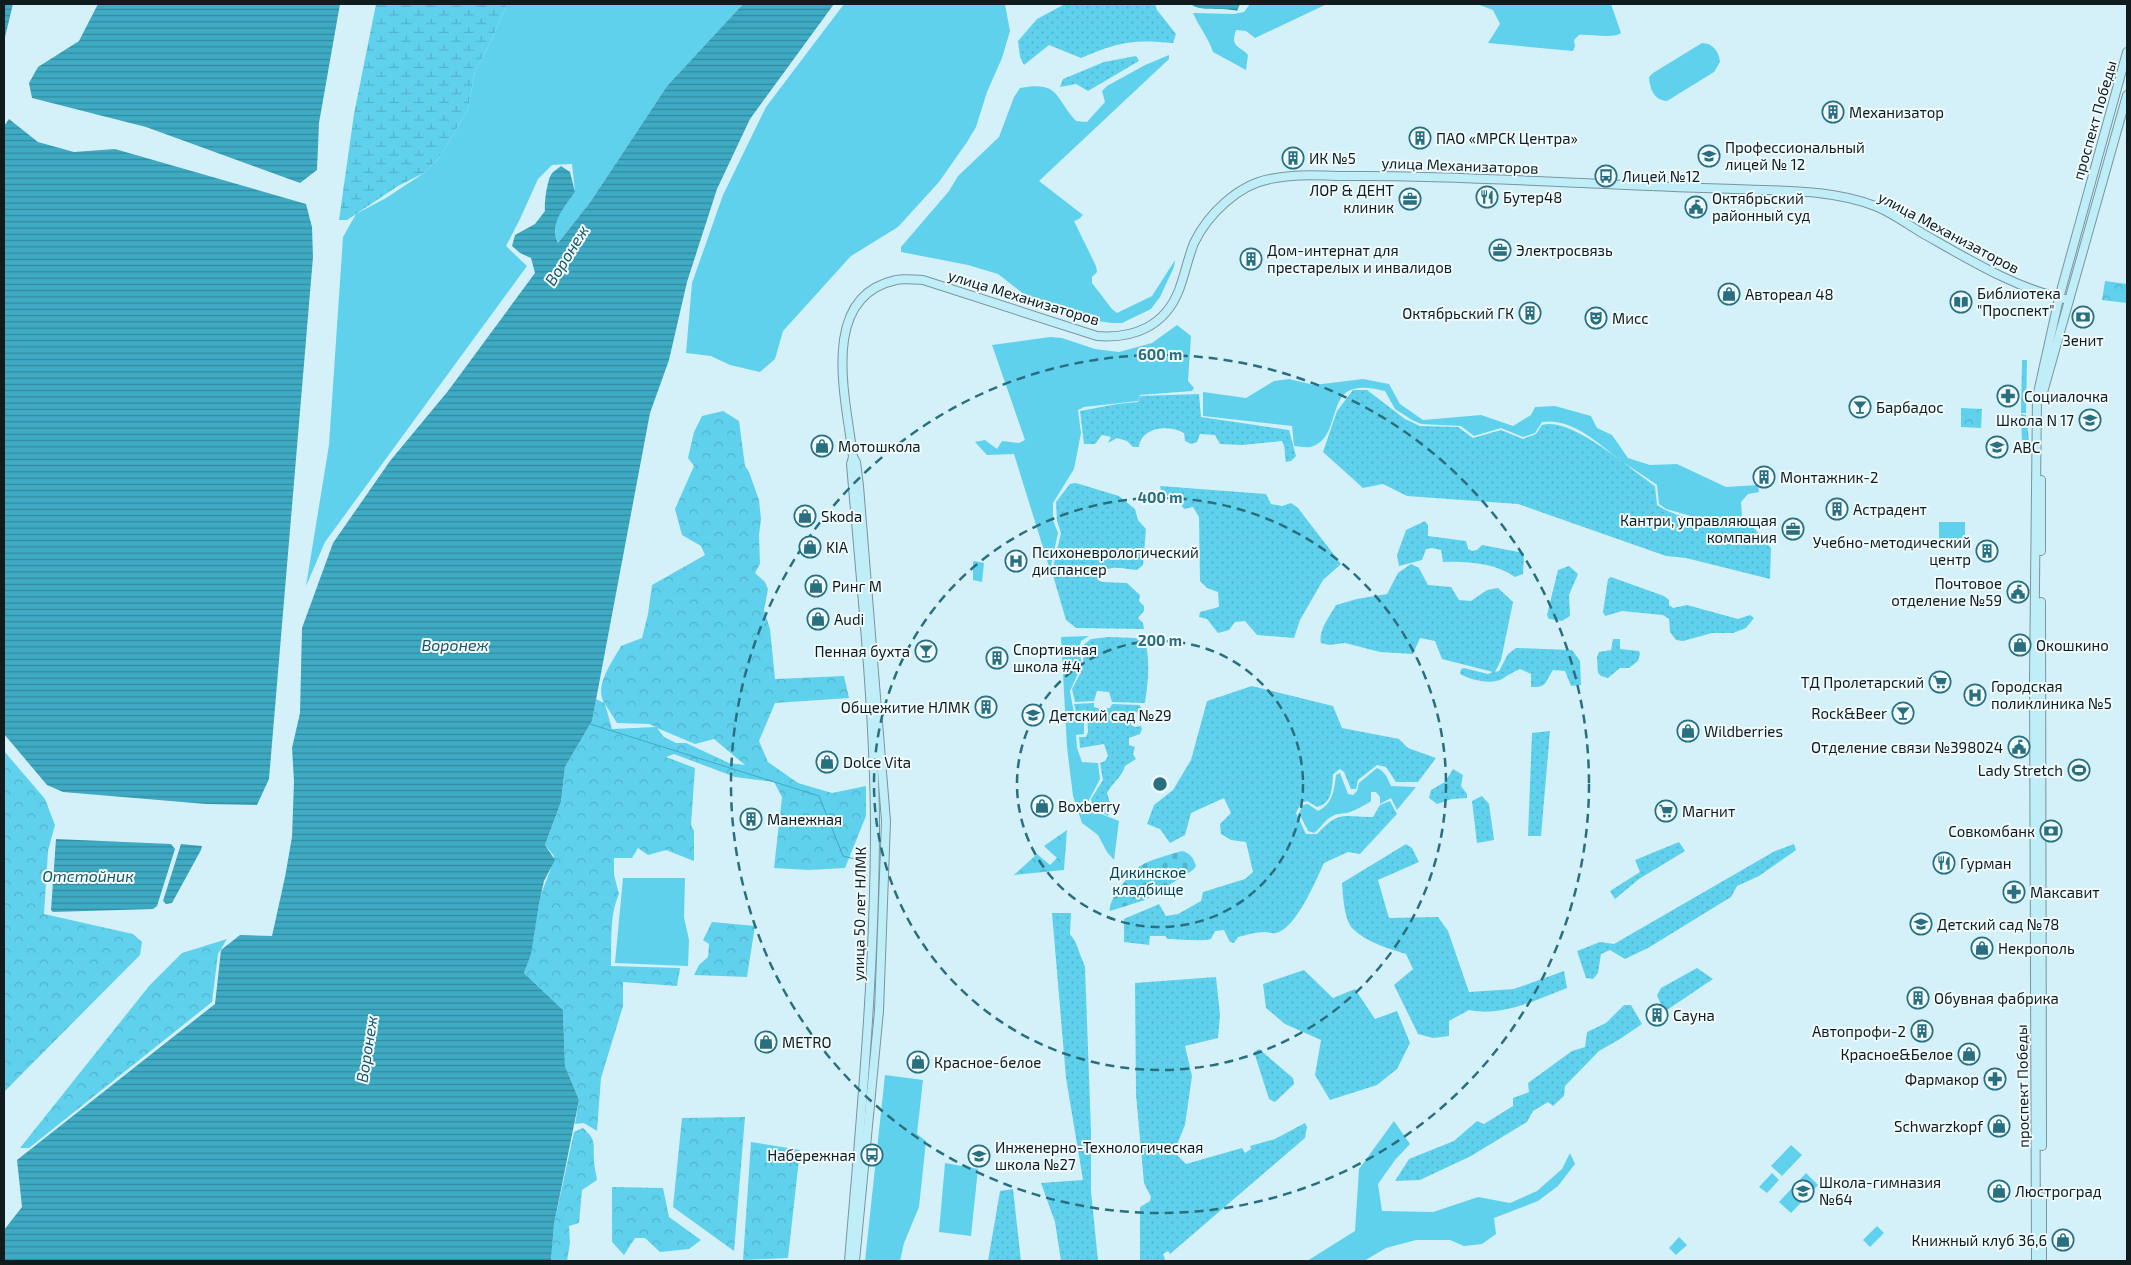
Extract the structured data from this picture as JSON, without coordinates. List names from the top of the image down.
{
  "streets": {
    "main road": ["проспект Победы", "улица Механизаторов", "улица 50 лет НЛМК"]
  },
  "crossings": [
    ["проспект Победы", "улица Механизаторов"],
    ["улица Механизаторов", "улица 50 лет НЛМК"]
  ],
  "water": ["Воронеж", "Отстойник"],
  "parks": ["Дикинское кладбище"],
  "places": {
    "building": [
      "Механизатор",
      "ПАО «МРСК Центра»",
      "ИК №5",
      "Дом-интернат для престарелых и инвалидов",
      "Октябрьский ГК",
      "Монтажник-2",
      "Астрадент",
      "Учебно-методический центр",
      "Спортивная школа #4",
      "Общежитие НЛМК",
      "Манежная",
      "Обувная фабрика",
      "Сауна",
      "Автопрофи-2"
    ],
    "school or university": [
      "Профессиональный лицей № 12",
      "Школа N 17",
      "АВС",
      "Детский сад №29",
      "Детский сад №78",
      "Инженерно-Технологическая школа №27",
      "Школа-гимназия №64"
    ],
    "bus stop": ["Лицей №12", "Набережная"],
    "restaurant": ["Бутер48", "Гурман"],
    "office": ["ЛОР & ДЕНТ клиник", "Электросвязь", "Кантри, управляющая компания"],
    "public building": ["Октябрьский районный суд", "Почтовое отделение №59", "Отделение связи №398024"],
    "shop": [
      "Автореал 48",
      "Мотошкола",
      "Skoda",
      "KIA",
      "Ринг М",
      "Audi",
      "Окошкино",
      "Wildberries",
      "Dolce Vita",
      "Boxberry",
      "Некрополь",
      "METRO",
      "Красное&Белое",
      "Красное-белое",
      "Schwarzkopf",
      "Люстроград",
      "Книжный клуб 36,6"
    ],
    "library": ["Библиотека \"Проспект\""],
    "bank": ["Зенит", "Совкомбанк"],
    "theatre": ["Мисс"],
    "pharmacy": ["Социалочка", "Максавит", "Фармакор"],
    "bar": ["Барбадос", "Пенная бухта", "Rock&Beer"],
    "hospital": ["Психоневрологический диспансер", "Городская поликлиника №5"],
    "supermarket": ["ТД Пролетарский", "Магнит"],
    "sports": ["Lady Stretch"]
  },
  "rings": ["600 m", "400 m", "200 m"]
}
